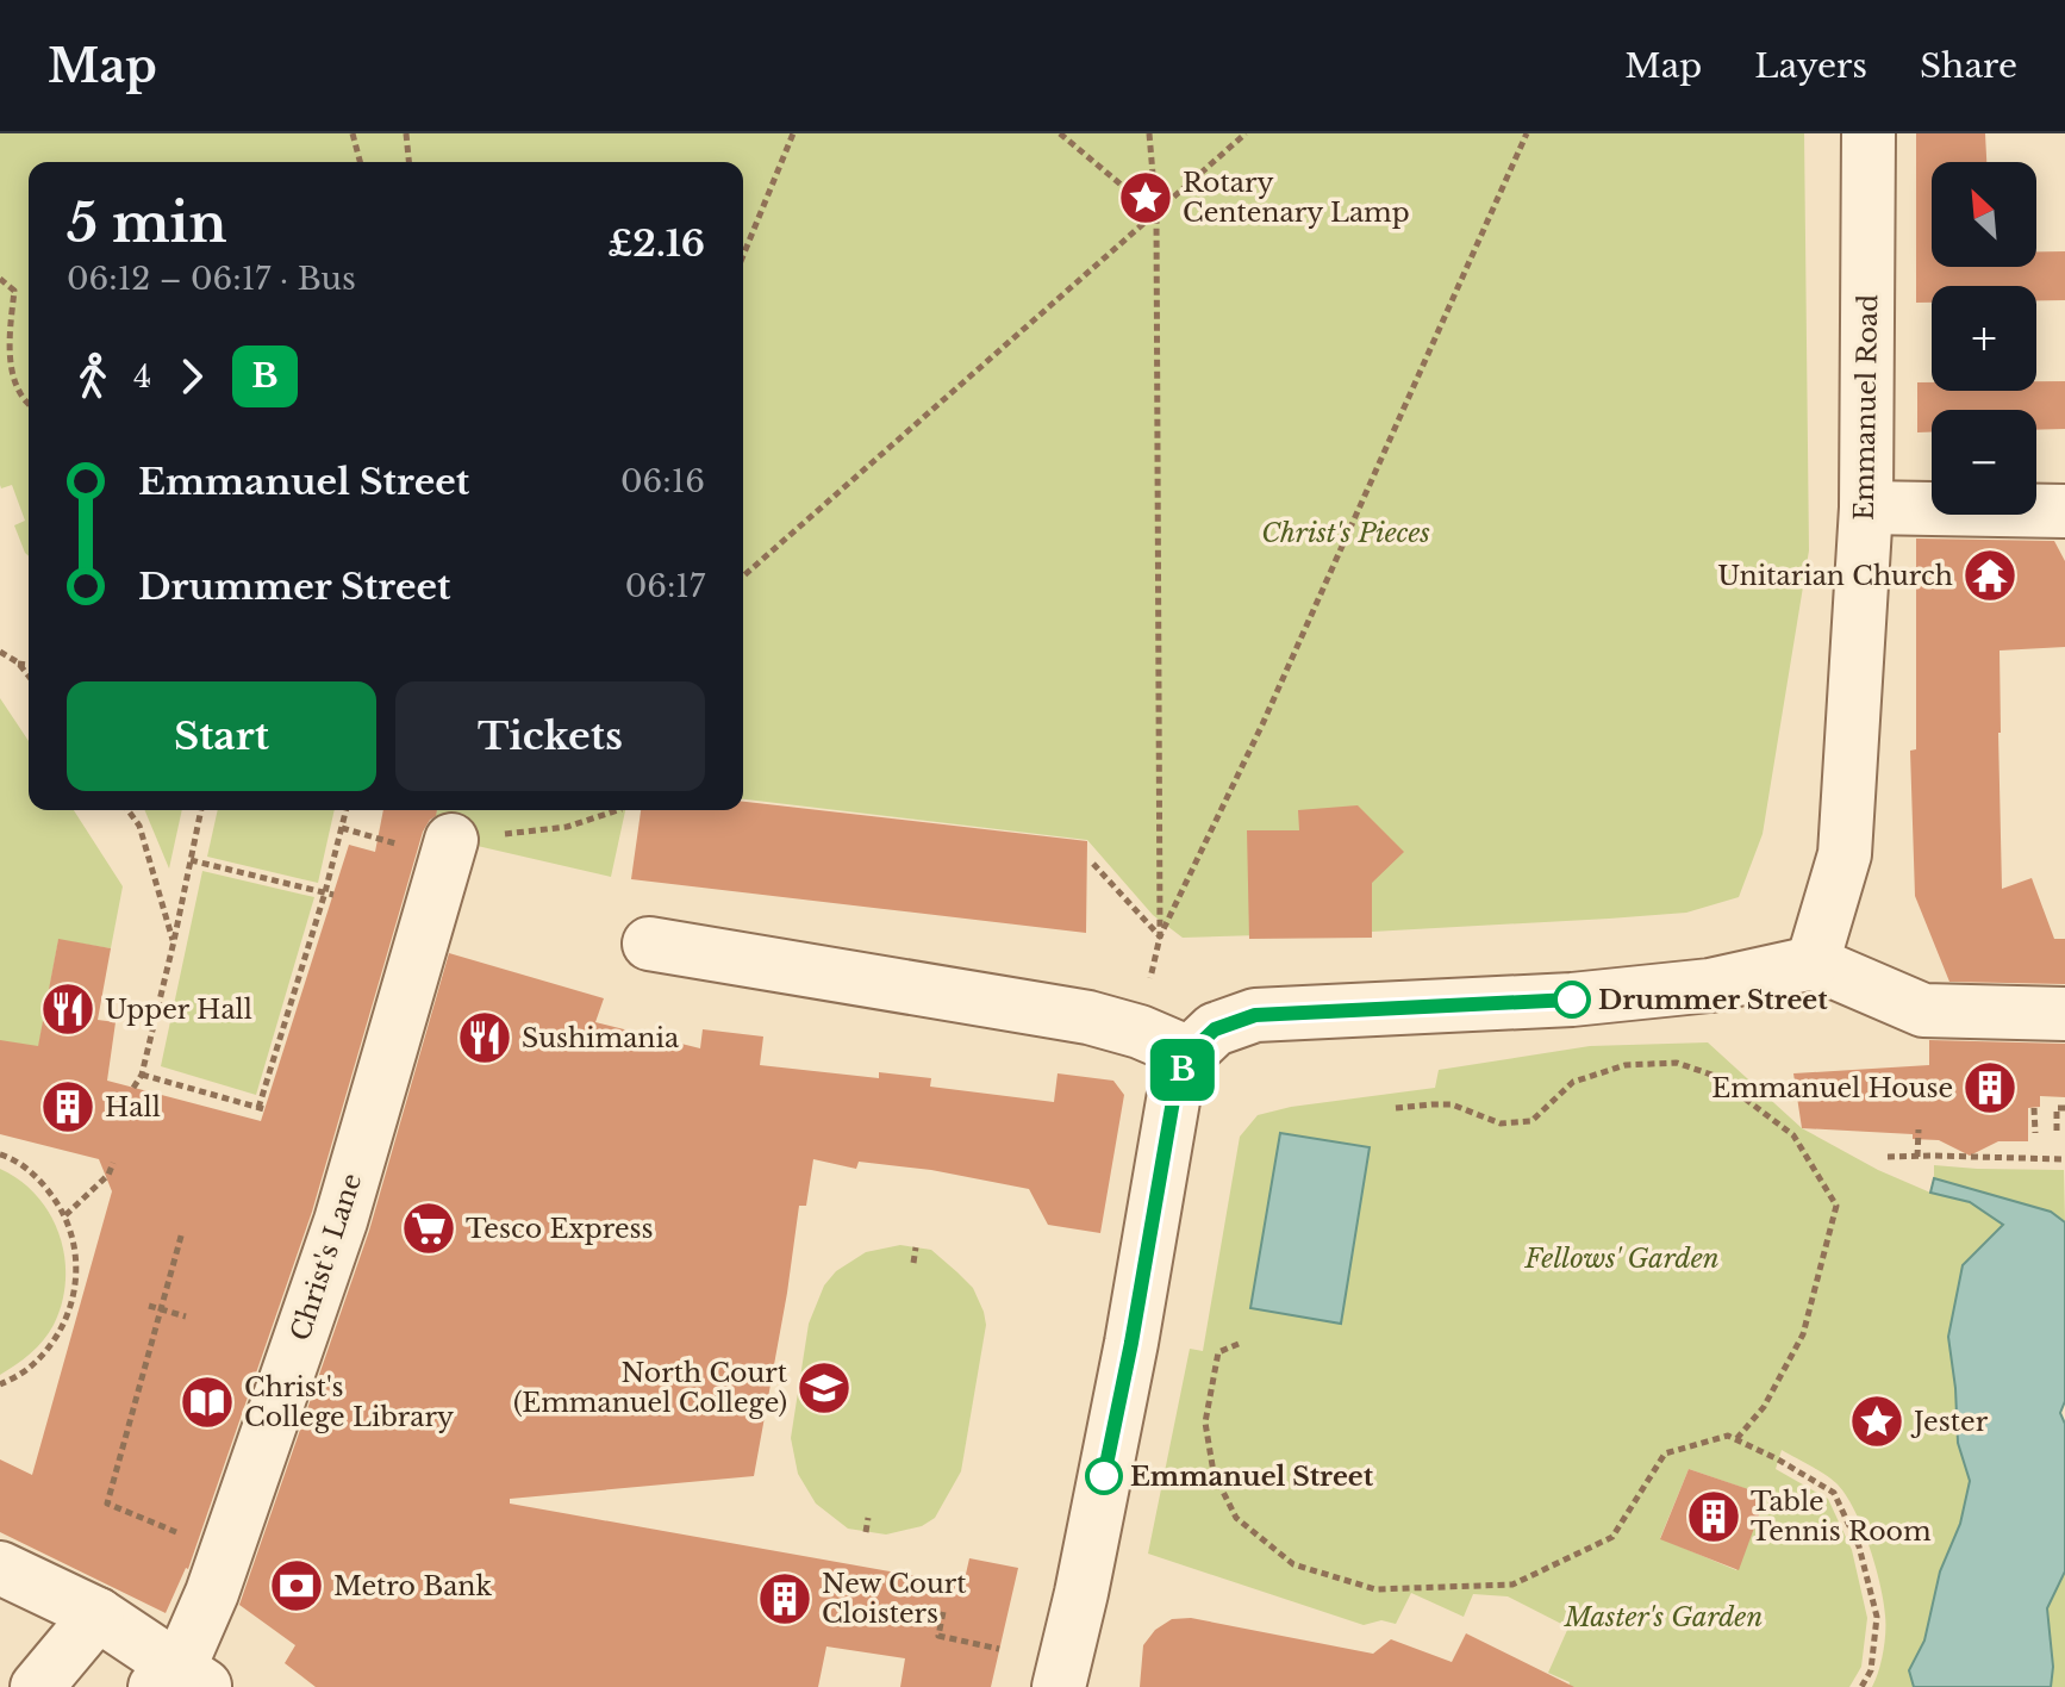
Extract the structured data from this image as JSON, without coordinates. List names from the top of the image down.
{
  "streets": {
    "street": ["Emmanuel Road", "Christ's Lane"]
  },
  "parks": ["Christ's Pieces", "Fellows' Garden", "Master's Garden"],
  "places": {
    "place": ["Rotary Centenary Lamp", "Jester"],
    "temple": ["Unitarian Church"],
    "other": ["Drummer Street", "Emmanuel Street"],
    "restaurant": ["Upper Hall", "Sushimania"],
    "building": [
      "Emmanuel House",
      "Hall",
      "Table Tennis Room",
      "New Court Cloisters"
    ],
    "supermarket": ["Tesco Express"],
    "school or university": ["North Court (Emmanuel College)"],
    "library": ["Christ's College Library"],
    "bank": ["Metro Bank"]
  },
  "lines": ["bus line B"],
  "north": "top left",
  "page": {
    "header": "Map",
    "nav": ["Map", "Layers", "Share"],
    "on_map": "B",
    "map_buttons": ["+", "−"],
    "heading": ["5 min", "06:12 – 06:17 · Bus", "£2.16"],
    "legs": ["4", "B"],
    "list": [
      {
        "name": "Emmanuel Street",
        "value": "06:16"
      },
      {
        "name": "Drummer Street",
        "value": "06:17"
      }
    ],
    "buttons": ["Start", "Tickets"]
  }
}
